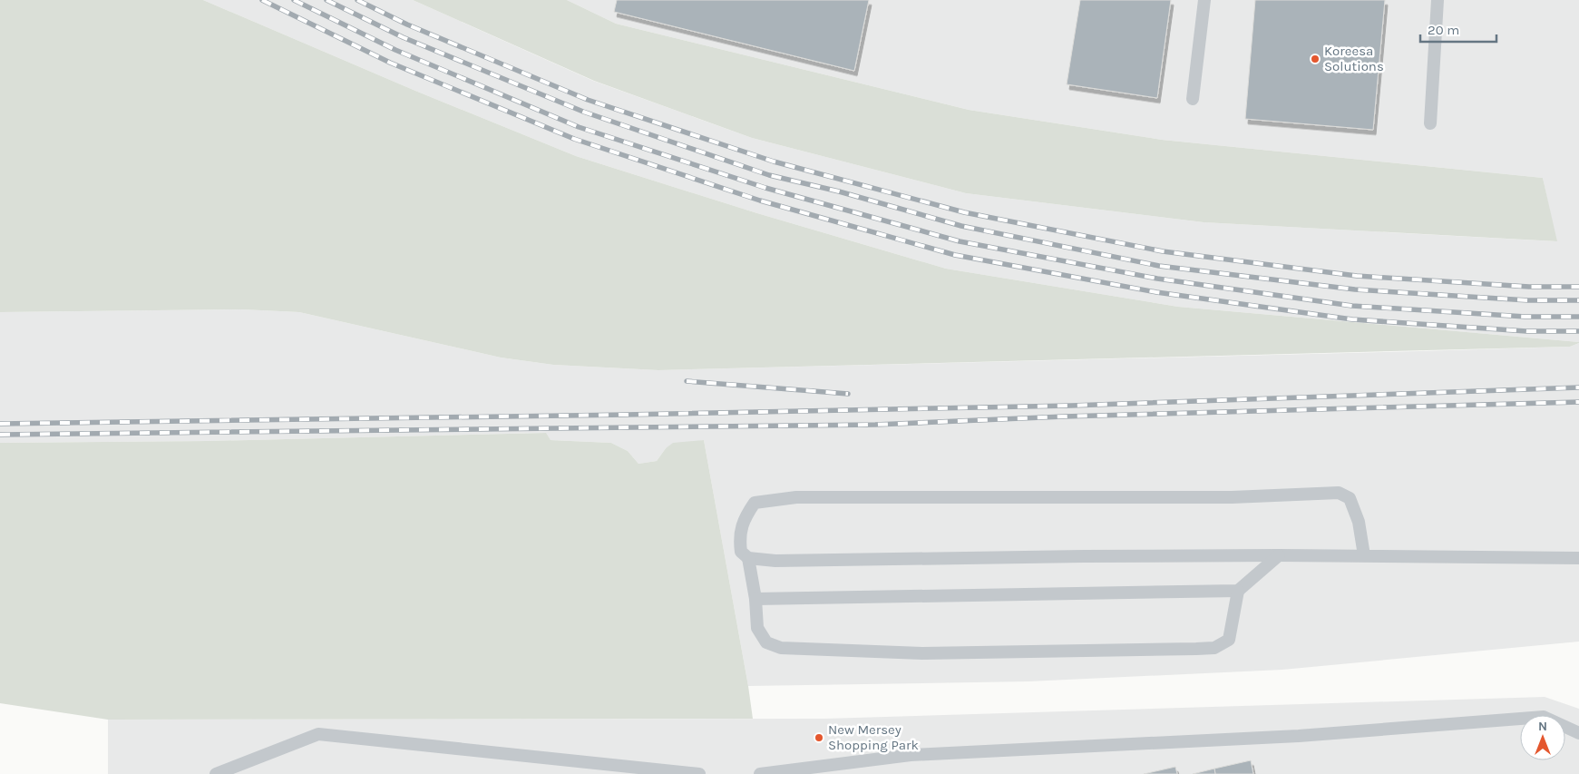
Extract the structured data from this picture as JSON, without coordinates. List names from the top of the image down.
{
  "places": ["Koreesa Solutions", "New Mersey Shopping Park"],
  "scale_bar": "20 m",
  "north": "top"
}
